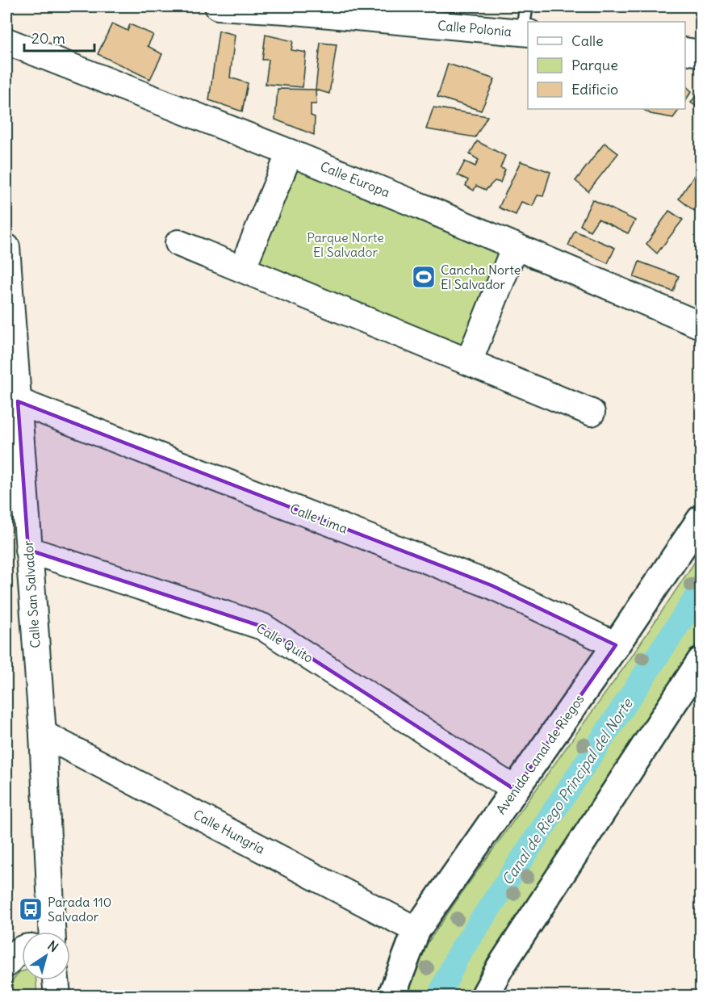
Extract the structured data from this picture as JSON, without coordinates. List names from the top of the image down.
{
  "streets": {
    "street": [
      "Calle Polonia",
      "Calle Europa",
      "Calle Lima",
      "Calle San Salvador",
      "Calle Quito",
      "Avenida Canal de Riegos",
      "Calle Hungría"
    ]
  },
  "crossings": [
    ["Calle Lima", "Calle San Salvador"],
    ["Calle Lima", "Avenida Canal de Riegos"],
    ["Calle San Salvador", "Calle Quito"],
    ["Calle San Salvador", "Calle Hungría"],
    ["Calle Quito", "Avenida Canal de Riegos"],
    ["Avenida Canal de Riegos", "Calle Hungría"]
  ],
  "water": ["Canal de Riego Principal del Norte"],
  "parks": ["Parque Norte El Salvador"],
  "places": {
    "sports": ["Cancha Norte El Salvador"],
    "bus stop": ["Parada 110 Salvador"]
  },
  "legend": ["Calle", "Parque", "Edificio"],
  "scale_bar": "20 m",
  "north": "top right"
}
